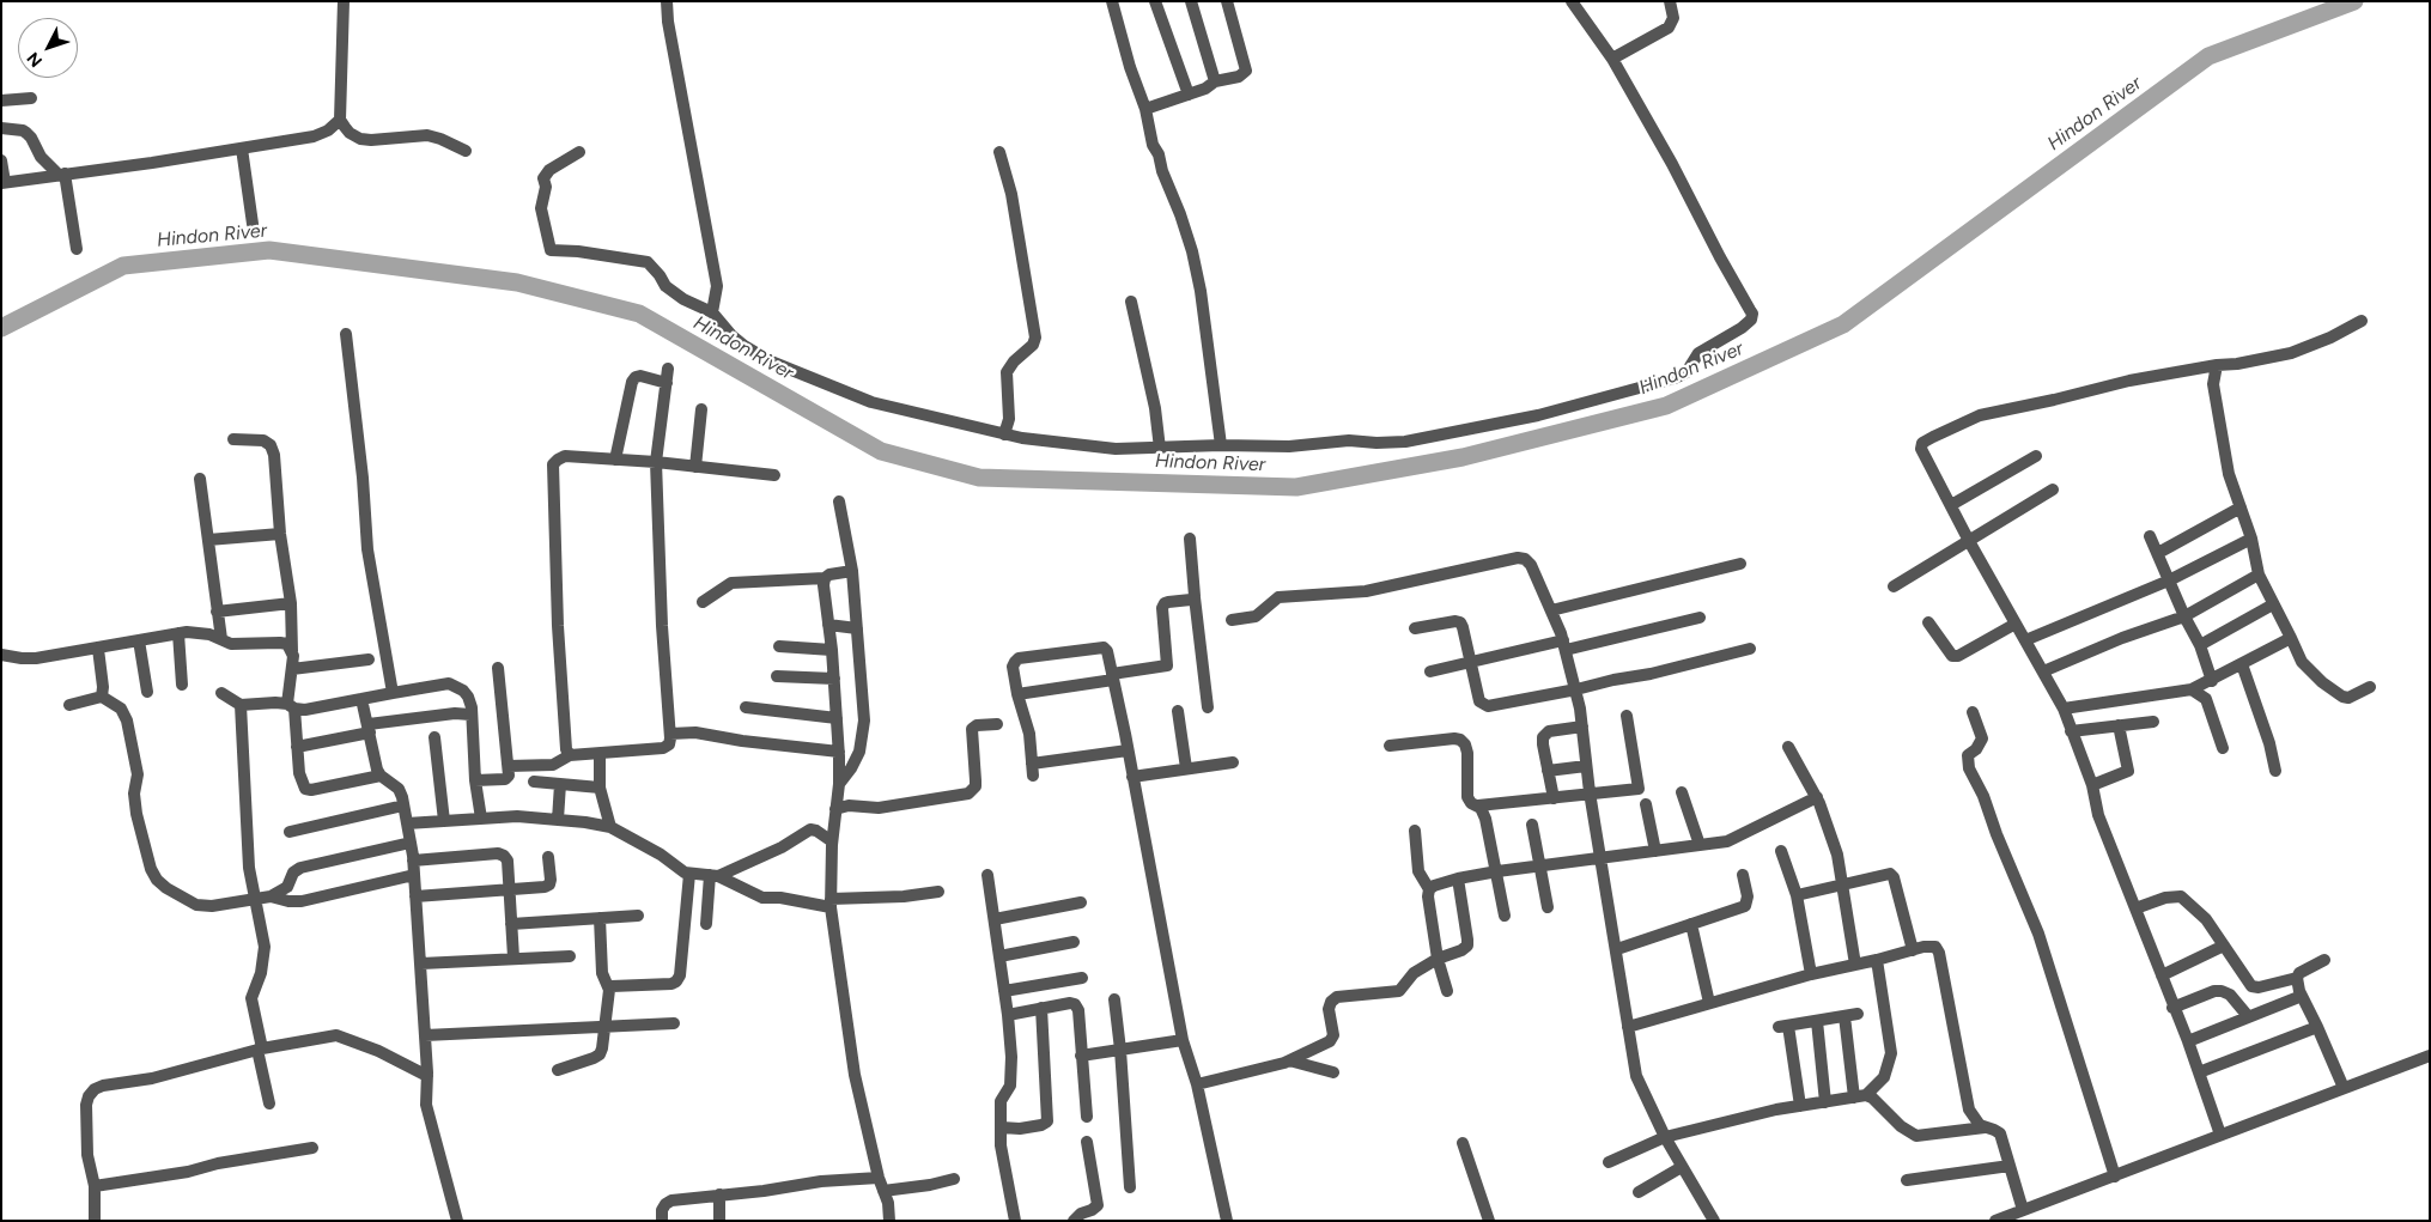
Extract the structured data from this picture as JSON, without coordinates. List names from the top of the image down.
{
  "water": ["Hindon River"],
  "north": "bottom left"
}
